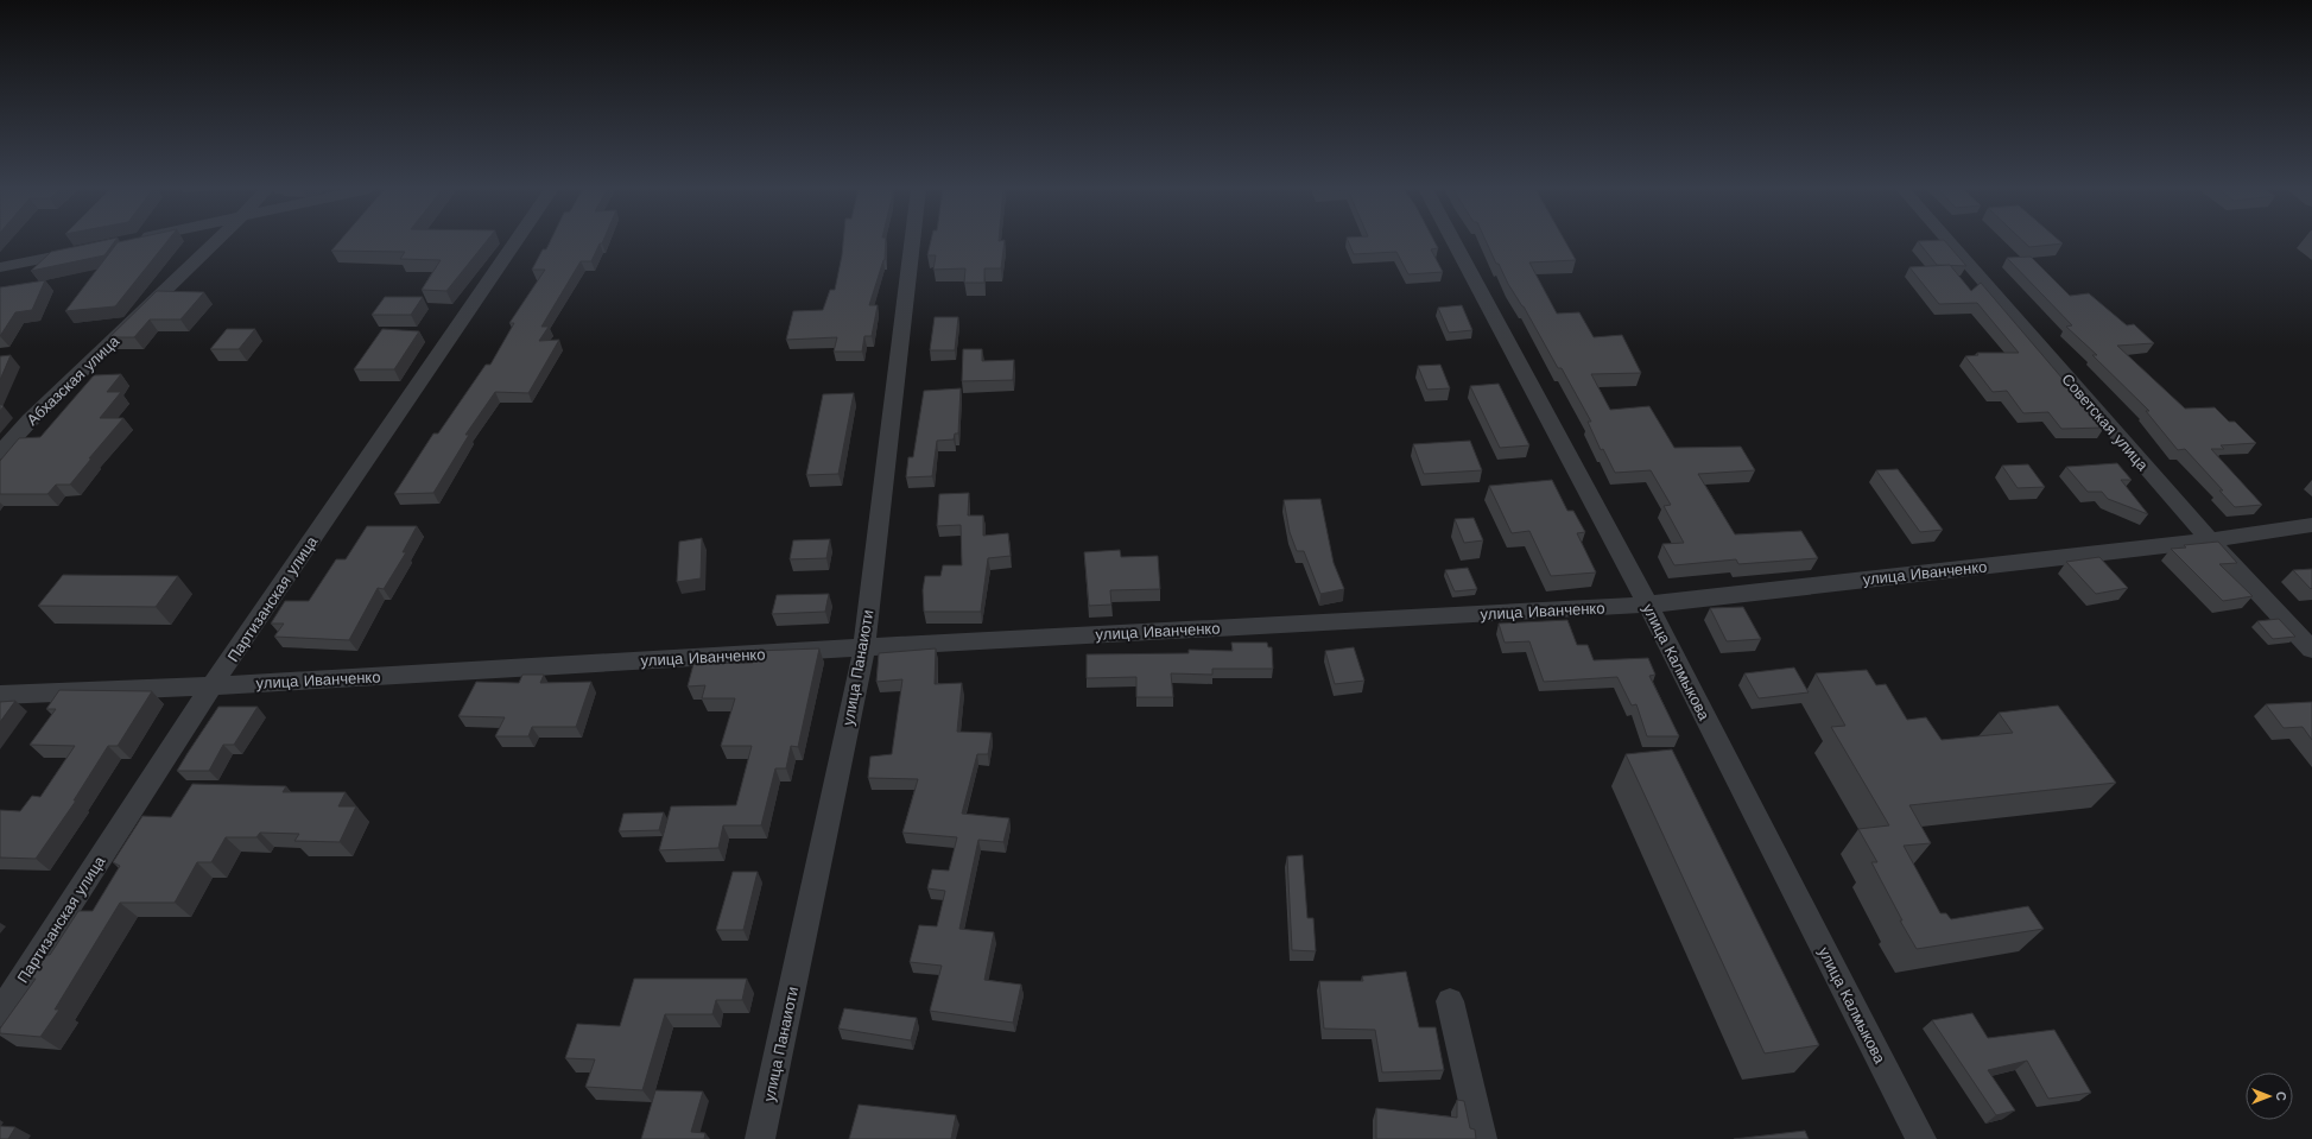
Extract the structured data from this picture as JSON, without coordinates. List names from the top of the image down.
{
  "streets": {
    "street": [
      "Абхазская улица",
      "Советская улица",
      "улица Иванченко",
      "Партизанская улица",
      "улица Калмыкова",
      "улица Панаиоти"
    ]
  },
  "crossings": [
    ["Советская улица", "улица Иванченко"],
    ["улица Иванченко", "Партизанская улица"],
    ["улица Иванченко", "улица Калмыкова"],
    ["улица Иванченко", "улица Панаиоти"]
  ],
  "north": "right"
}
